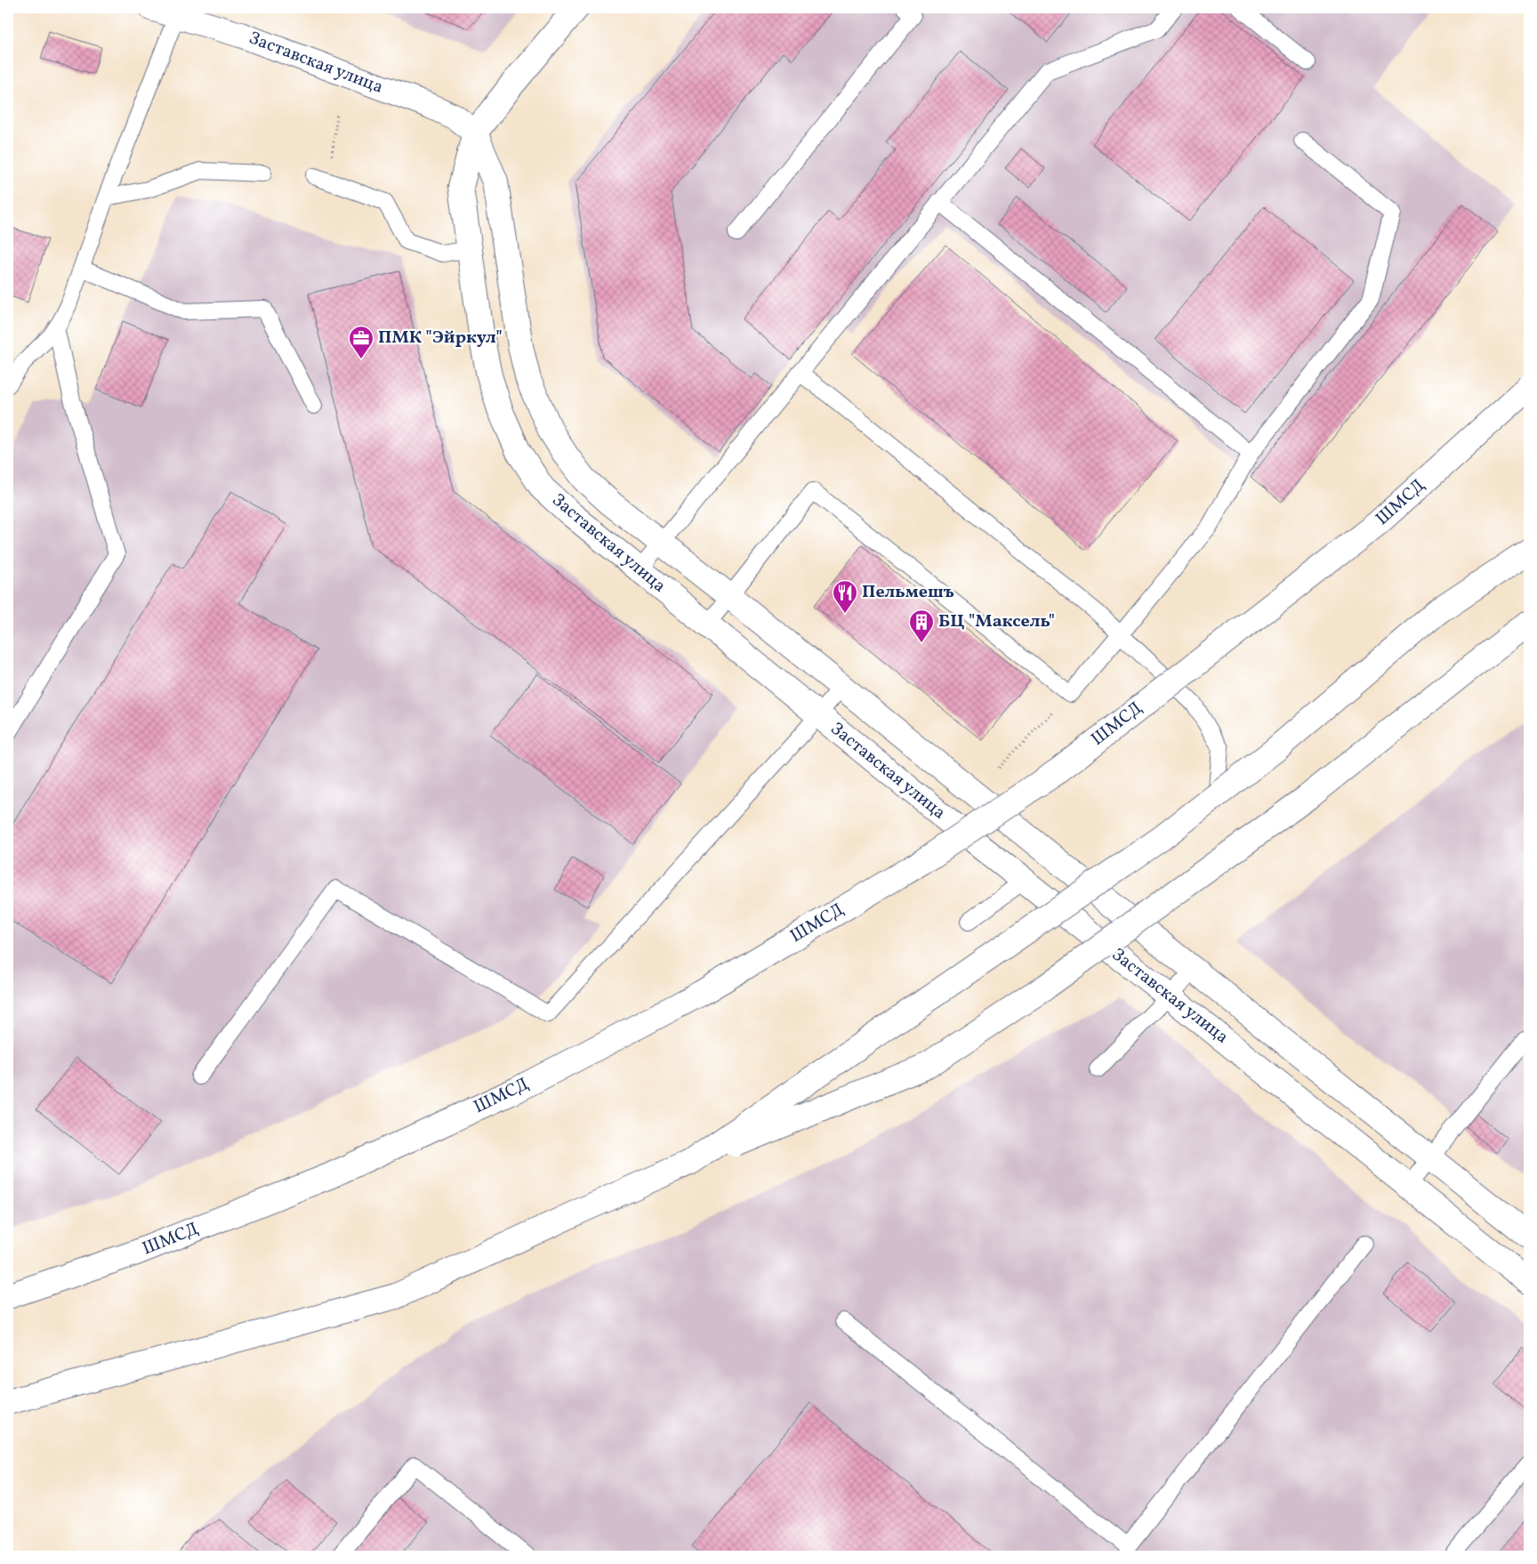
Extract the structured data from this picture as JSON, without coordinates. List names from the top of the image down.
{
  "streets": {
    "main road": ["Заставская улица", "ШМСД"]
  },
  "places": {
    "office": ["ПМК \"Эйркул\""],
    "restaurant": ["Пельмешъ"],
    "building": ["БЦ \"Максель\""]
  }
}
